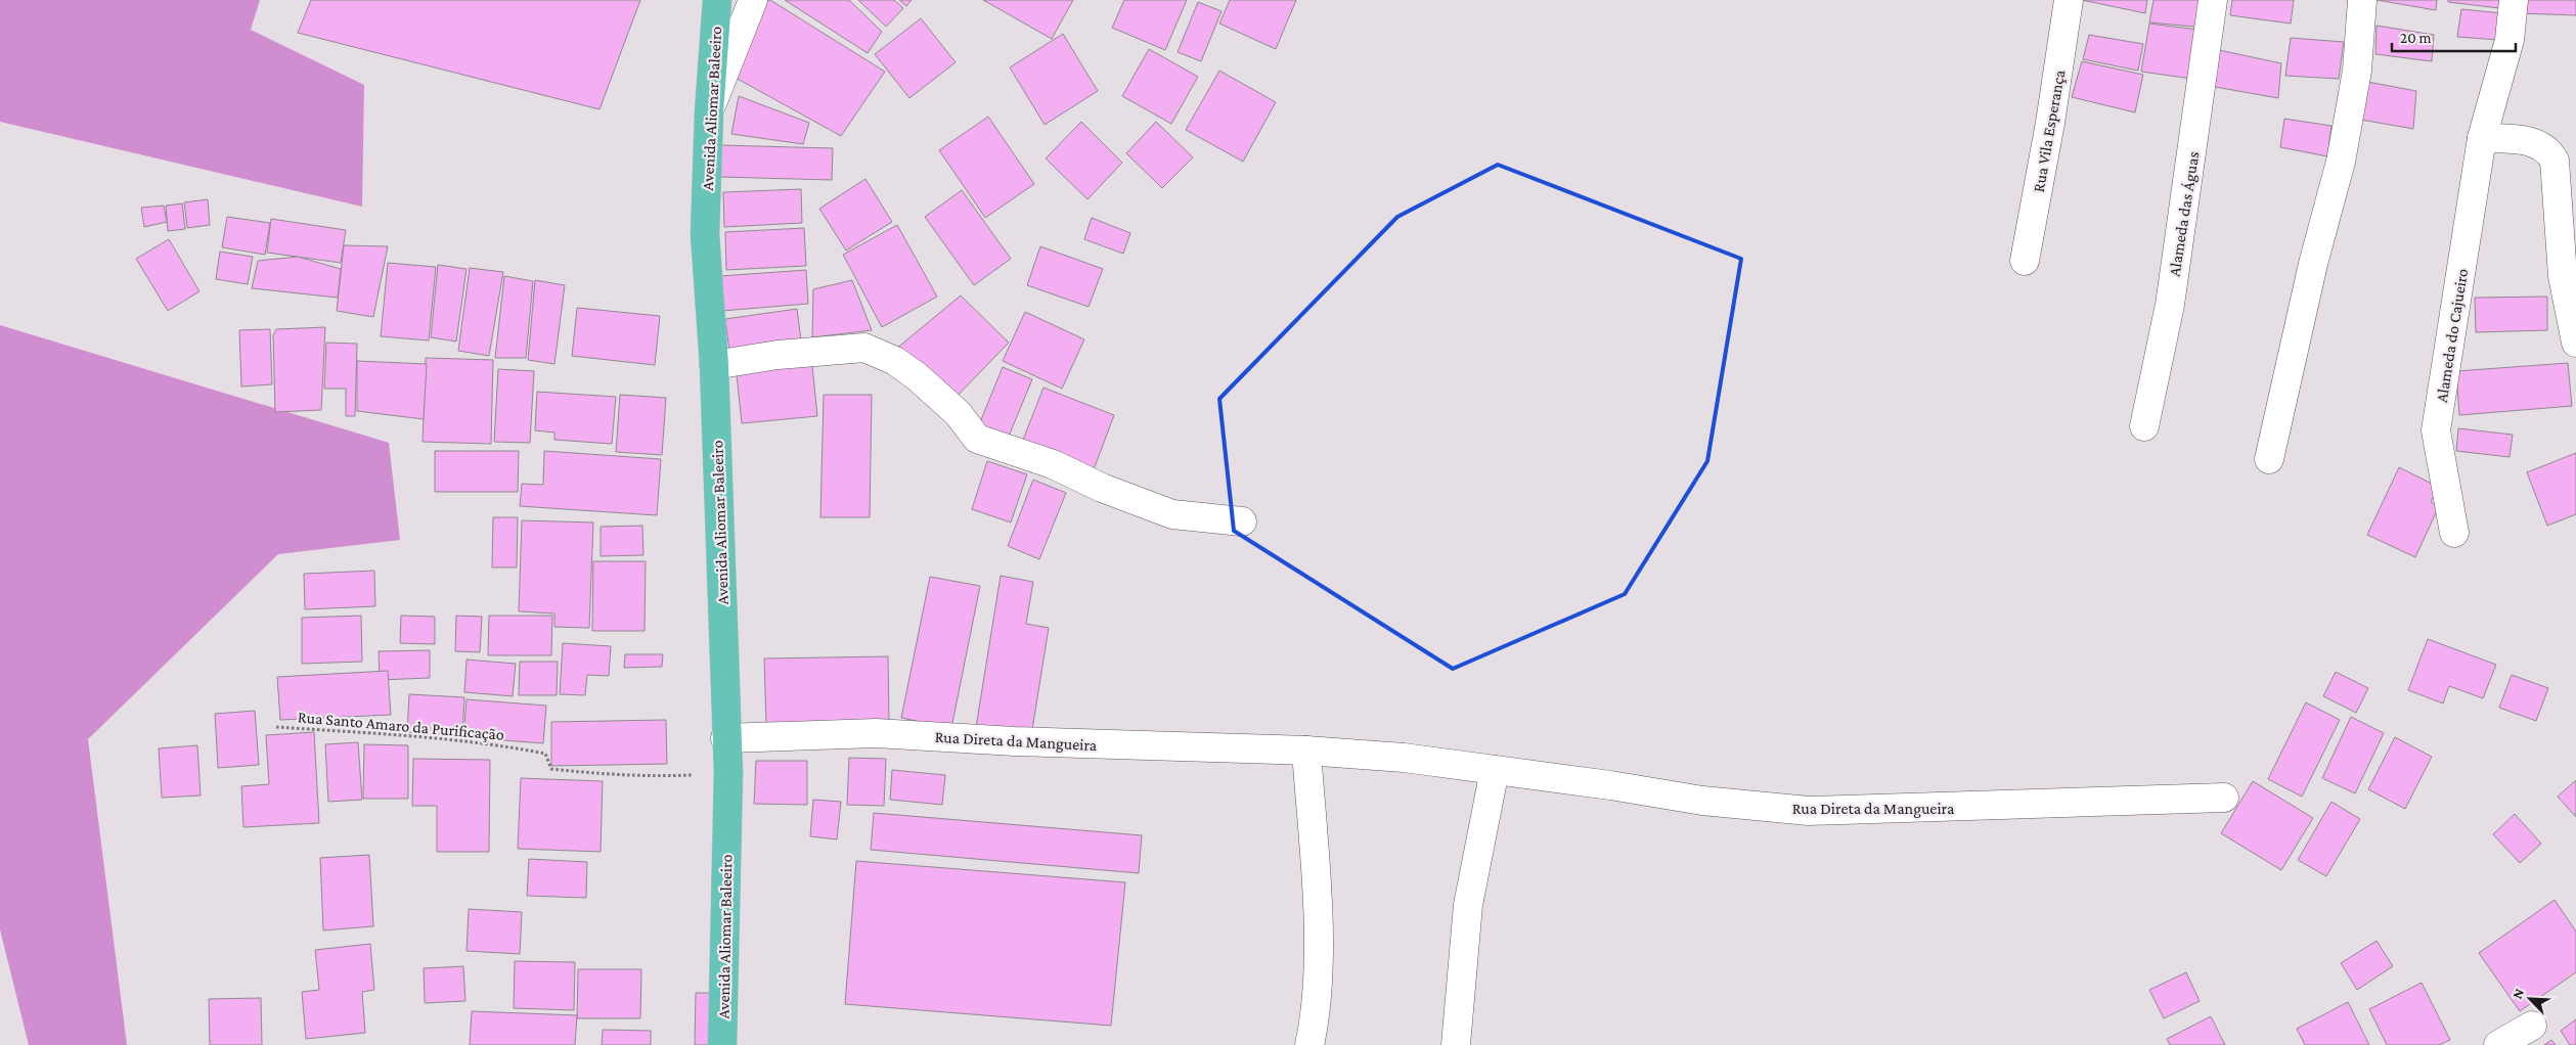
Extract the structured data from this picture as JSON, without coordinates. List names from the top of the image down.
{
  "streets": {
    "main road": ["Avenida Aliomar Baleeiro"],
    "street": [
      "Rua Vila Esperança",
      "Alameda das Águas",
      "Alameda do Cajueiro",
      "Rua Direta da Mangueira"
    ],
    "path": ["Rua Santo Amaro da Purificação"]
  },
  "crossings": [
    ["Avenida Aliomar Baleeiro", "Rua Santo Amaro da Purificação"],
    ["Avenida Aliomar Baleeiro", "Rua Direta da Mangueira"]
  ],
  "scale_bar": "20 m",
  "north": "top left"
}
